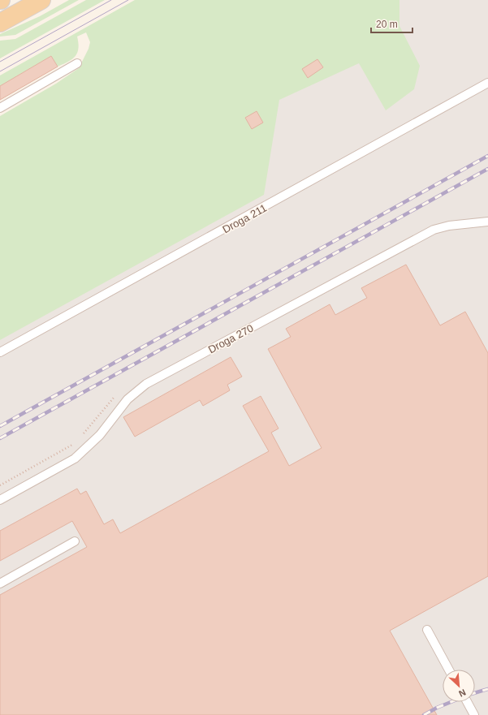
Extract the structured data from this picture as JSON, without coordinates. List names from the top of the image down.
{
  "streets": {
    "lane": ["Droga 211", "Droga 270"]
  },
  "scale_bar": "20 m",
  "north": "bottom right"
}
